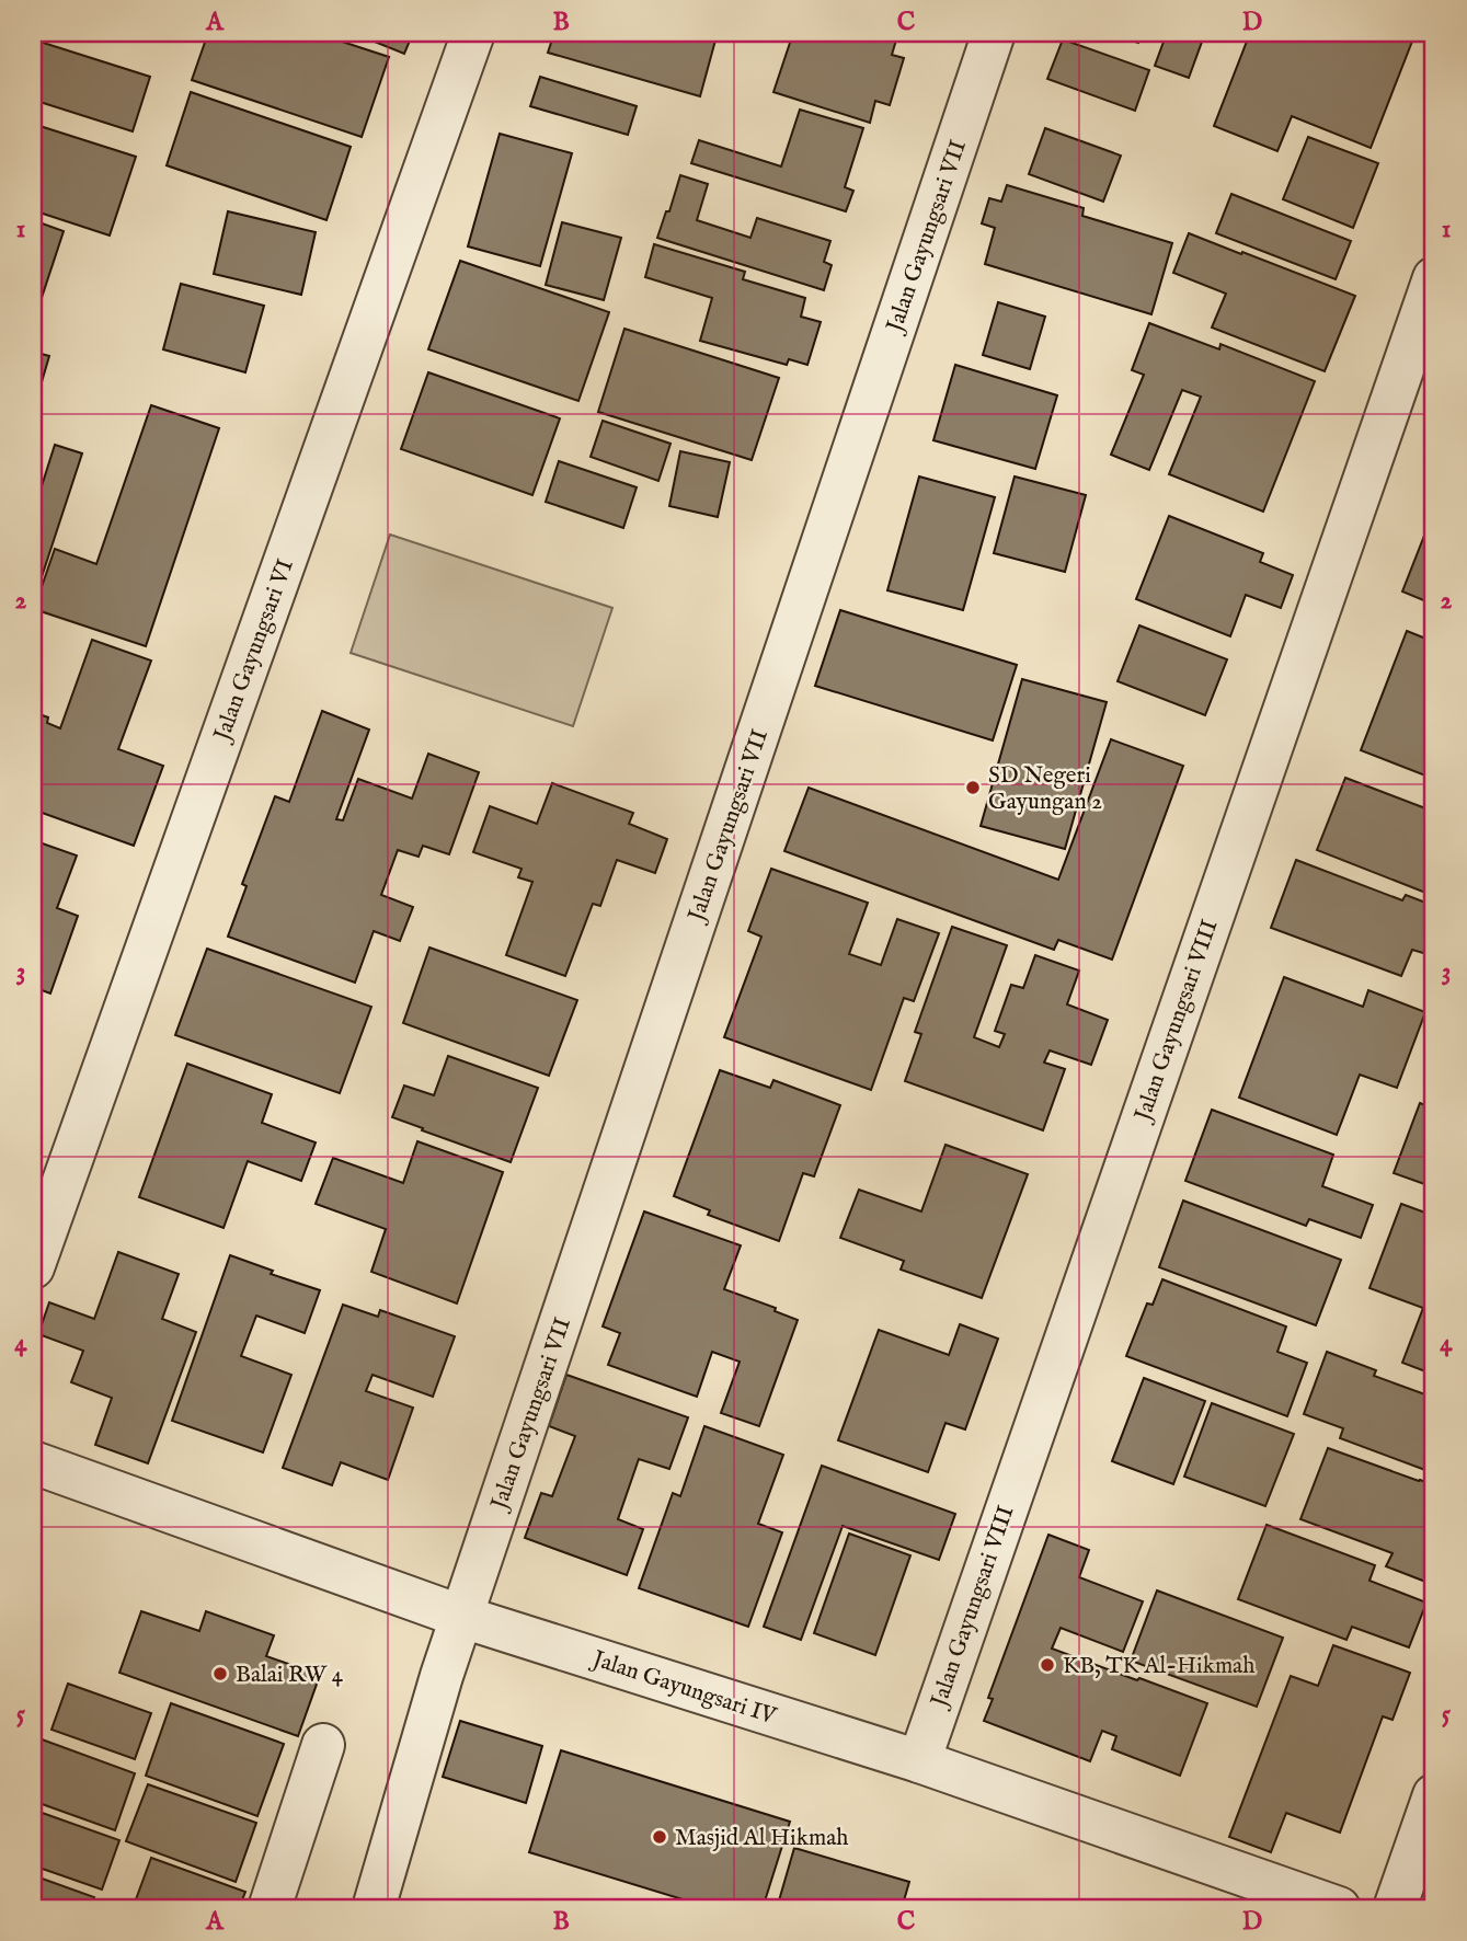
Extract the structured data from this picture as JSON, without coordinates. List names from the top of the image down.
{
  "streets": {
    "street": [
      "Jalan Gayungsari VII",
      "Jalan Gayungsari VI",
      "Jalan Gayungsari VIII",
      "Jalan Gayungsari IV"
    ]
  },
  "crossings": [
    ["Jalan Gayungsari VII", "Jalan Gayungsari IV"],
    ["Jalan Gayungsari VIII", "Jalan Gayungsari IV"]
  ],
  "places": [
    "SD Negeri Gayungan 2",
    "KB, TK Al-Hikmah",
    "Balai RW 4",
    "Masjid Al Hikmah"
  ],
  "grid": {
    "columns": [
      "A",
      "B",
      "C",
      "D"
    ],
    "rows": [
      "1",
      "2",
      "3",
      "4",
      "5"
    ]
  }
}
